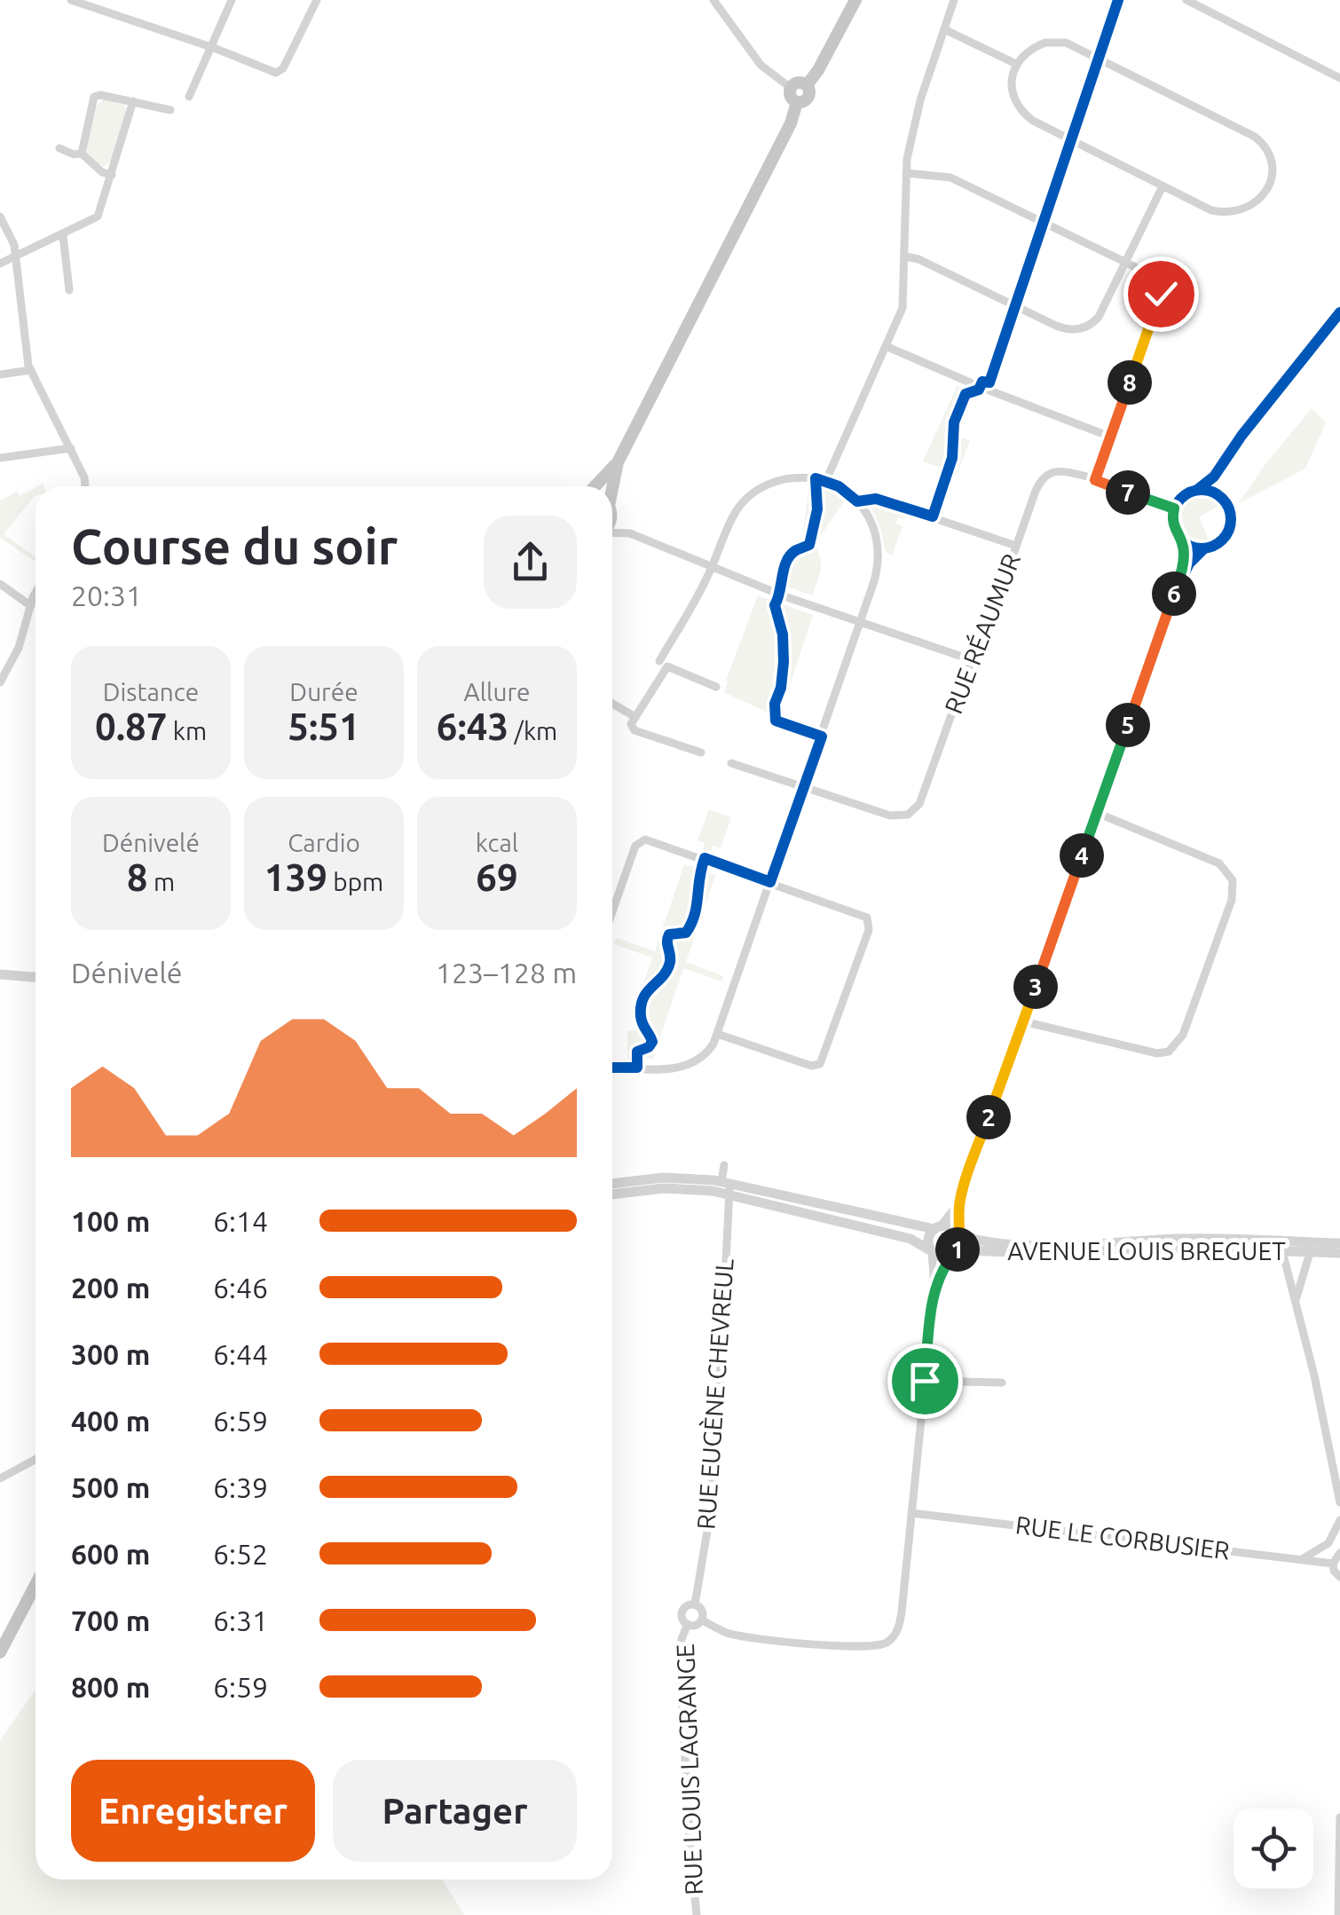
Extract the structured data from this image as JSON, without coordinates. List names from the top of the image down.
{
  "streets": {
    "street": [
      "RUE RÉAUMUR",
      "AVENUE LOUIS BREGUET",
      "RUE EUGÈNE CHEVREUL",
      "RUE LE CORBUSIER",
      "RUE LOUIS LAGRANGE"
    ]
  },
  "crossings": [
    ["RUE EUGÈNE CHEVREUL", "RUE LOUIS LAGRANGE"]
  ],
  "page": {
    "pins": [
      "8",
      "7",
      "6",
      "5",
      "4",
      "3",
      "2",
      "1"
    ],
    "heading": ["Course du soir", "20:31"],
    "stats": [
      ["Distance", "0.87 km"],
      ["Durée", "5:51"],
      ["Allure", "6:43 /km"],
      ["Dénivelé", "8 m"],
      ["Cardio", "139 bpm"],
      ["kcal", "69"]
    ],
    "chart": ["Dénivelé", "123–128 m"],
    "list": [
      {
        "name": "100 m",
        "note": "6:14"
      },
      {
        "name": "200 m",
        "note": "6:46"
      },
      {
        "name": "300 m",
        "note": "6:44"
      },
      {
        "name": "400 m",
        "note": "6:59"
      },
      {
        "name": "500 m",
        "note": "6:39"
      },
      {
        "name": "600 m",
        "note": "6:52"
      },
      {
        "name": "700 m",
        "note": "6:31"
      },
      {
        "name": "800 m",
        "note": "6:59"
      }
    ],
    "buttons": ["Enregistrer", "Partager"]
  }
}
